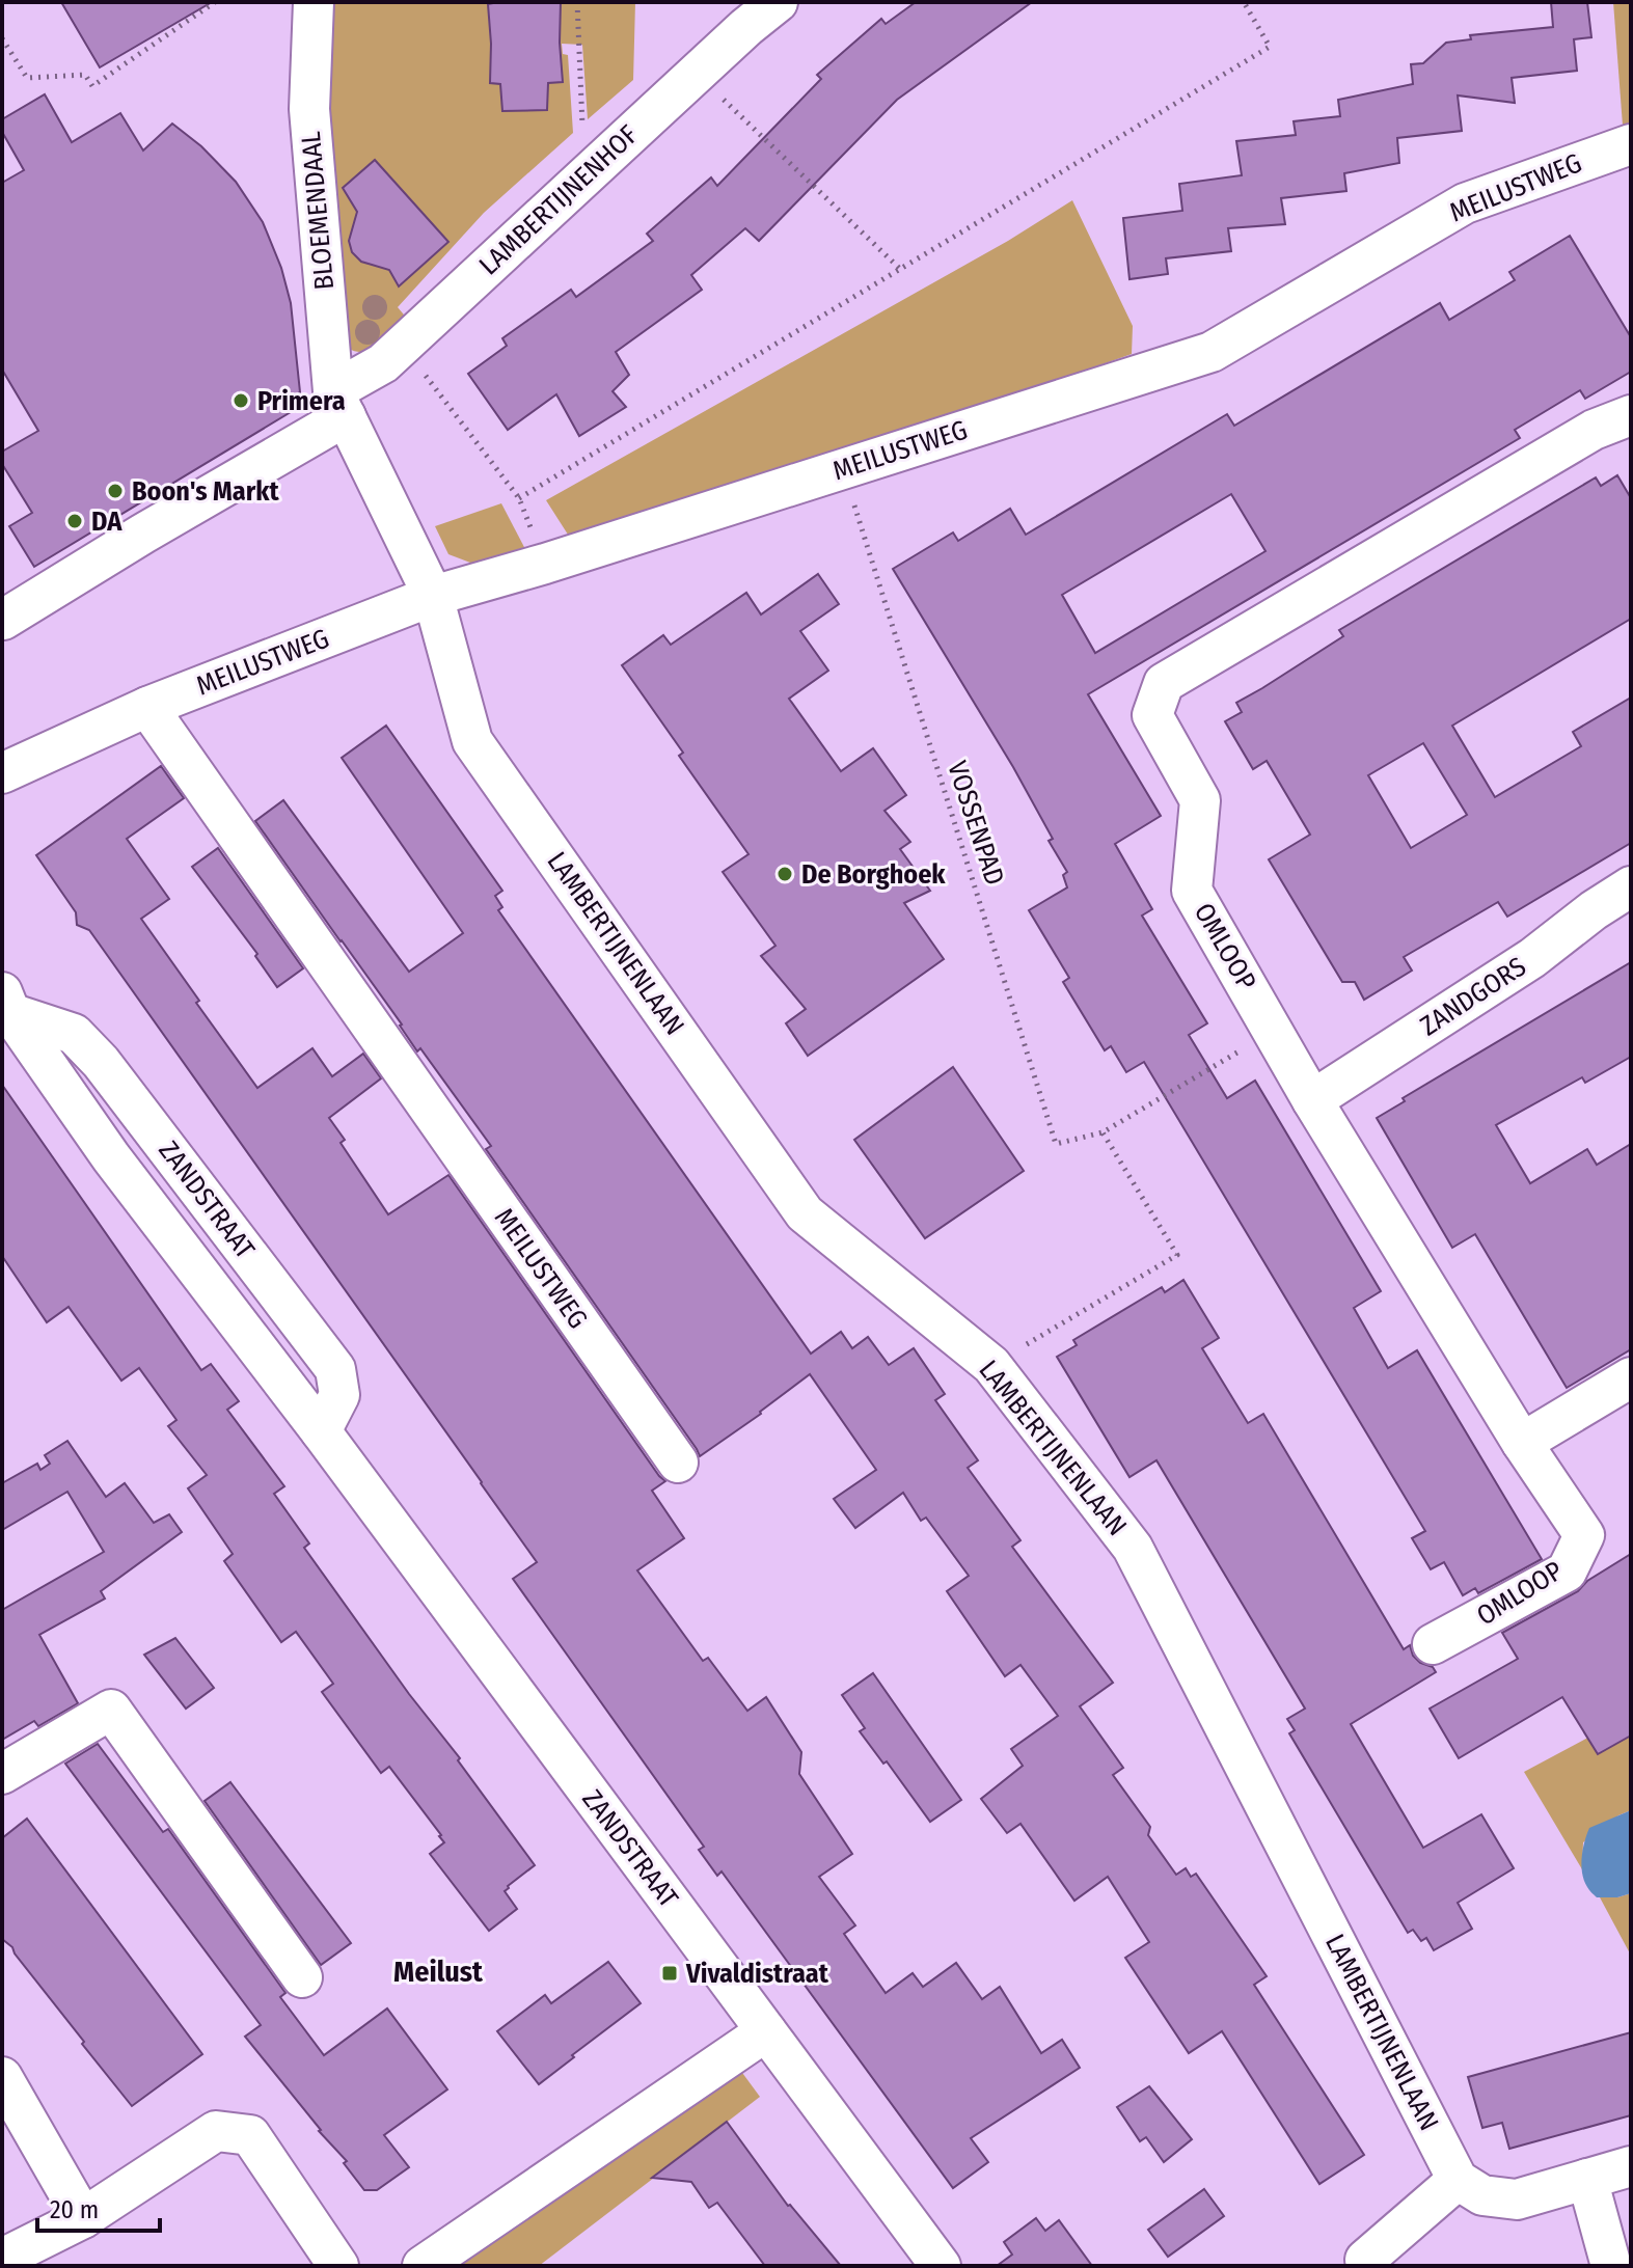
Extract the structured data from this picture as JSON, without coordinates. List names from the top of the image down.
{
  "streets": {
    "street": [
      "MEILUSTWEG",
      "LAMBERTIJNENHOF",
      "BLOEMENDAAL",
      "LAMBERTIJNENLAAN",
      "OMLOOP",
      "ZANDGORS",
      "ZANDSTRAAT"
    ],
    "path": ["VOSSENPAD"]
  },
  "crossings": [
    ["MEILUSTWEG", "BLOEMENDAAL"],
    ["MEILUSTWEG", "VOSSENPAD"],
    ["MEILUSTWEG", "LAMBERTIJNENLAAN"],
    ["LAMBERTIJNENHOF", "BLOEMENDAAL"],
    ["BLOEMENDAAL", "LAMBERTIJNENLAAN"],
    ["VOSSENPAD", "OMLOOP"],
    ["OMLOOP", "ZANDGORS"]
  ],
  "districts": ["Meilust"],
  "places": {
    "other": [
      "Primera",
      "Boon's Markt",
      "DA",
      "De Borghoek"
    ],
    "transit": ["Vivaldistraat"]
  },
  "scale_bar": "20 m"
}
